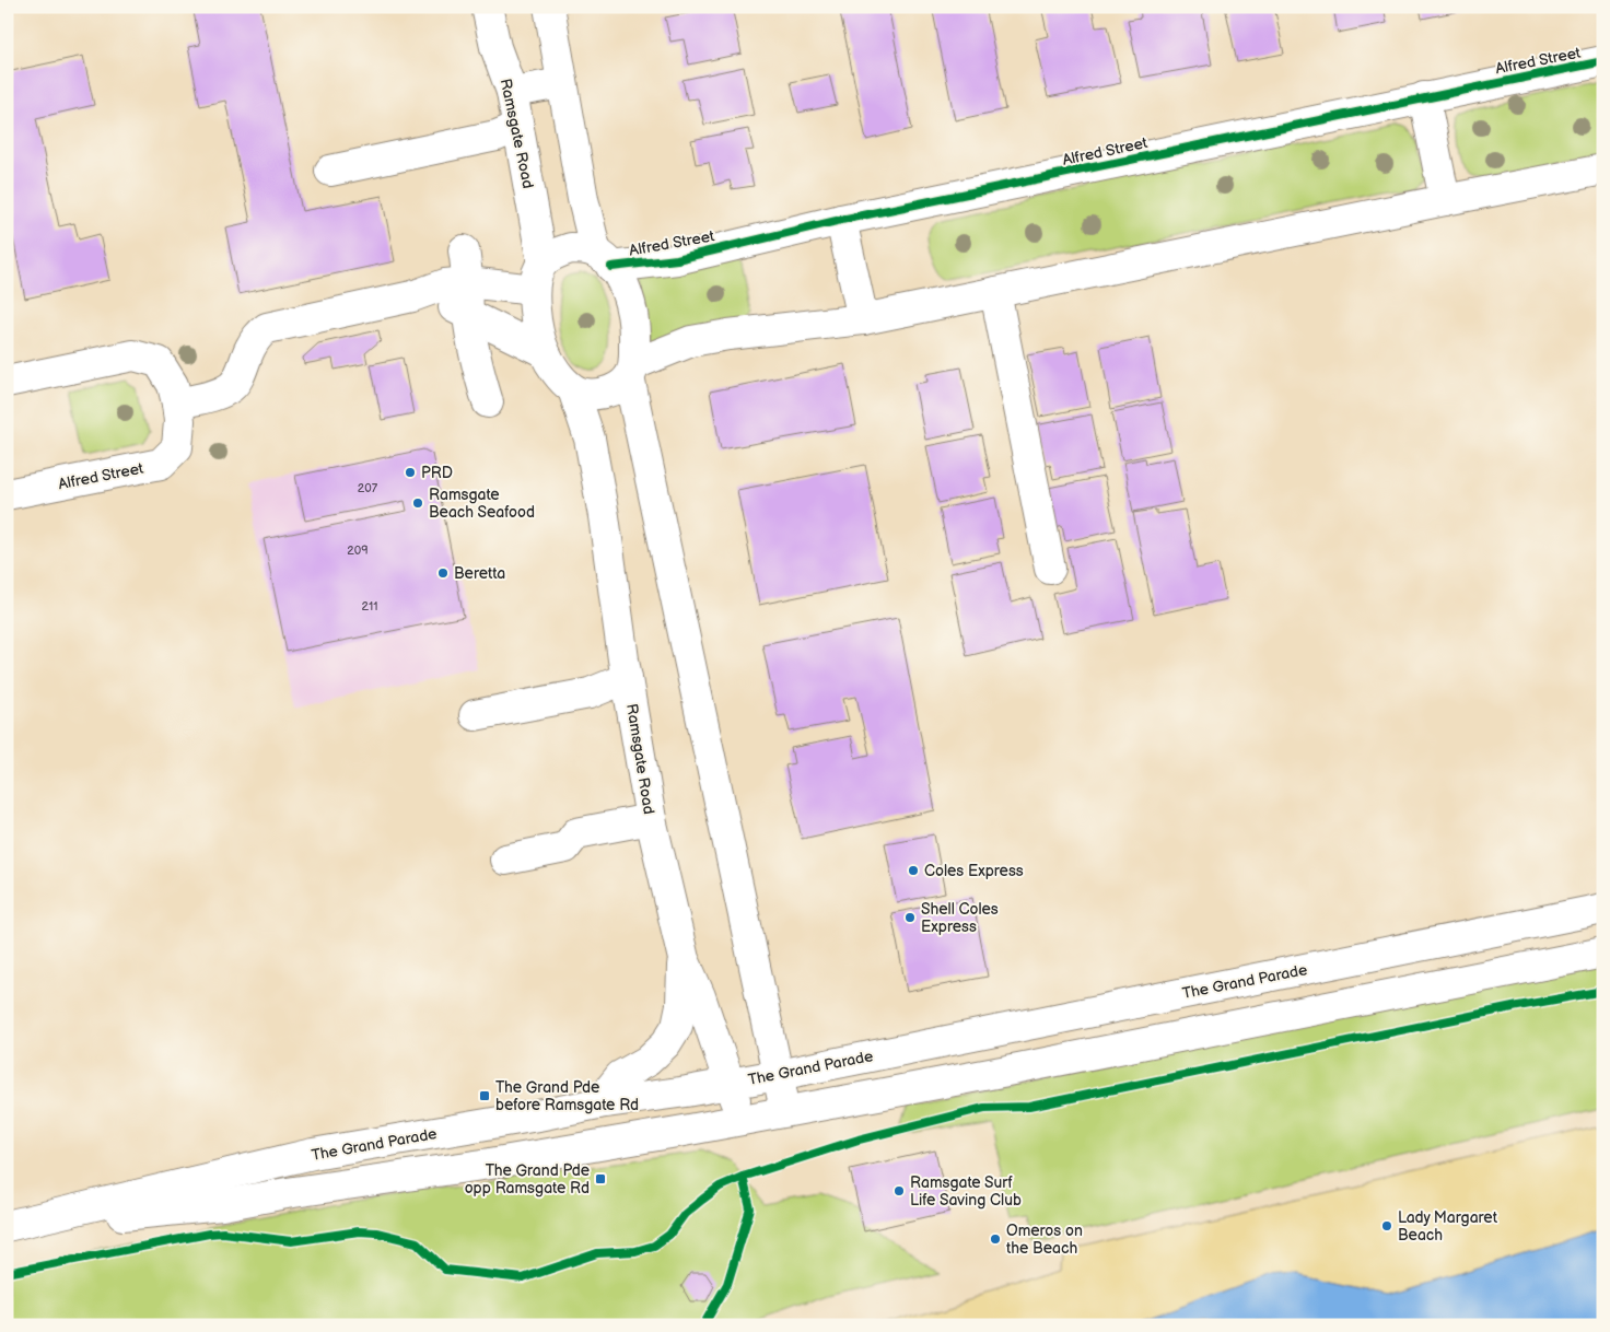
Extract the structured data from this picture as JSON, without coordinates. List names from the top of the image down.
{
  "streets": {
    "main road": ["Alfred Street", "Ramsgate Road", "The Grand Parade"]
  },
  "crossings": [
    ["Alfred Street", "Ramsgate Road"],
    ["Ramsgate Road", "The Grand Parade"]
  ],
  "places": {
    "other": [
      "PRD",
      "Ramsgate Beach Seafood",
      "Beretta",
      "Coles Express",
      "Shell Coles Express",
      "Ramsgate Surf Life Saving Club",
      "Lady Margaret Beach",
      "Omeros on the Beach"
    ],
    "transit": ["The Grand Pde before Ramsgate Rd", "The Grand Pde opp Ramsgate Rd"]
  },
  "house_numbers": ["207", "209", "211"]
}
